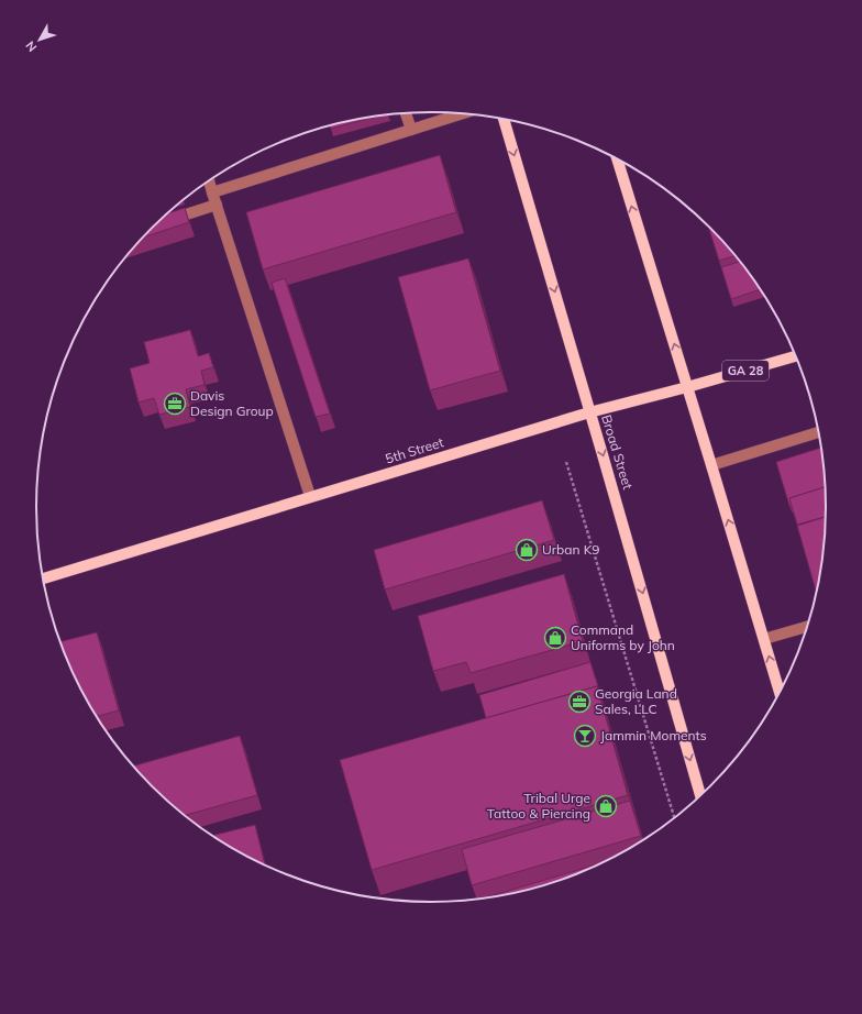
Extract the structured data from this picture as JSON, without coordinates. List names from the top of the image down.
{
  "streets": {
    "main road": ["GA 28", "5th Street", "Broad Street"]
  },
  "crossings": [
    ["5th Street", "Broad Street"]
  ],
  "one_way": ["Broad Street"],
  "places": {
    "office": ["Davis Design Group", "Georgia Land Sales, LLC"],
    "shop": ["Urban K9", "Command Uniforms by John", "Tribal Urge Tattoo & Piercing"],
    "bar": ["Jammin Moments"]
  },
  "north": "bottom left"
}
